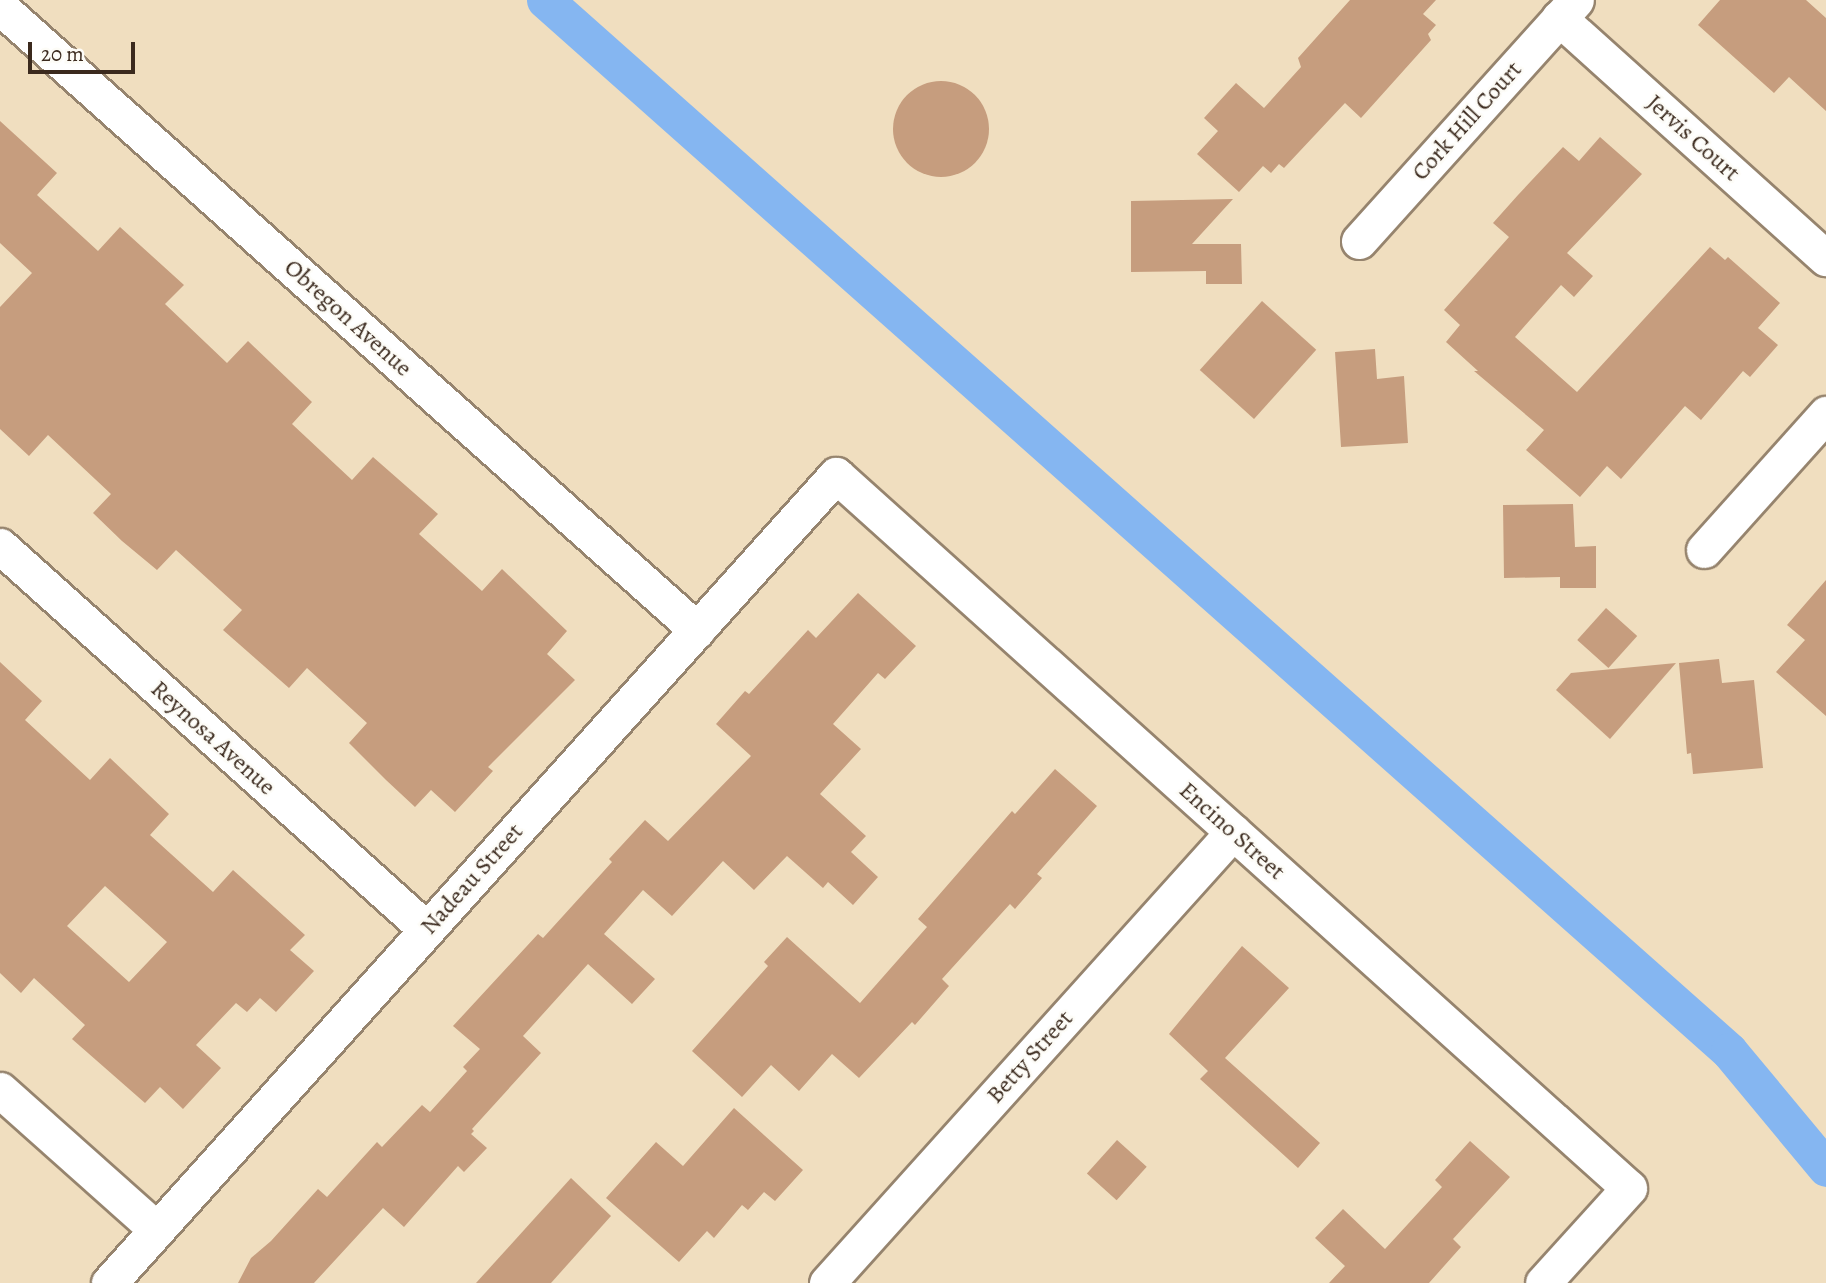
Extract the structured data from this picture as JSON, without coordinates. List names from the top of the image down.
{
  "streets": {
    "street": [
      "Cork Hill Court",
      "Jervis Court",
      "Obregon Avenue",
      "Reynosa Avenue",
      "Encino Street",
      "Nadeau Street",
      "Betty Street"
    ]
  },
  "crossings": [
    ["Cork Hill Court", "Jervis Court"],
    ["Obregon Avenue", "Nadeau Street"],
    ["Reynosa Avenue", "Nadeau Street"],
    ["Encino Street", "Nadeau Street"],
    ["Encino Street", "Betty Street"]
  ],
  "scale_bar": "20 m"
}
